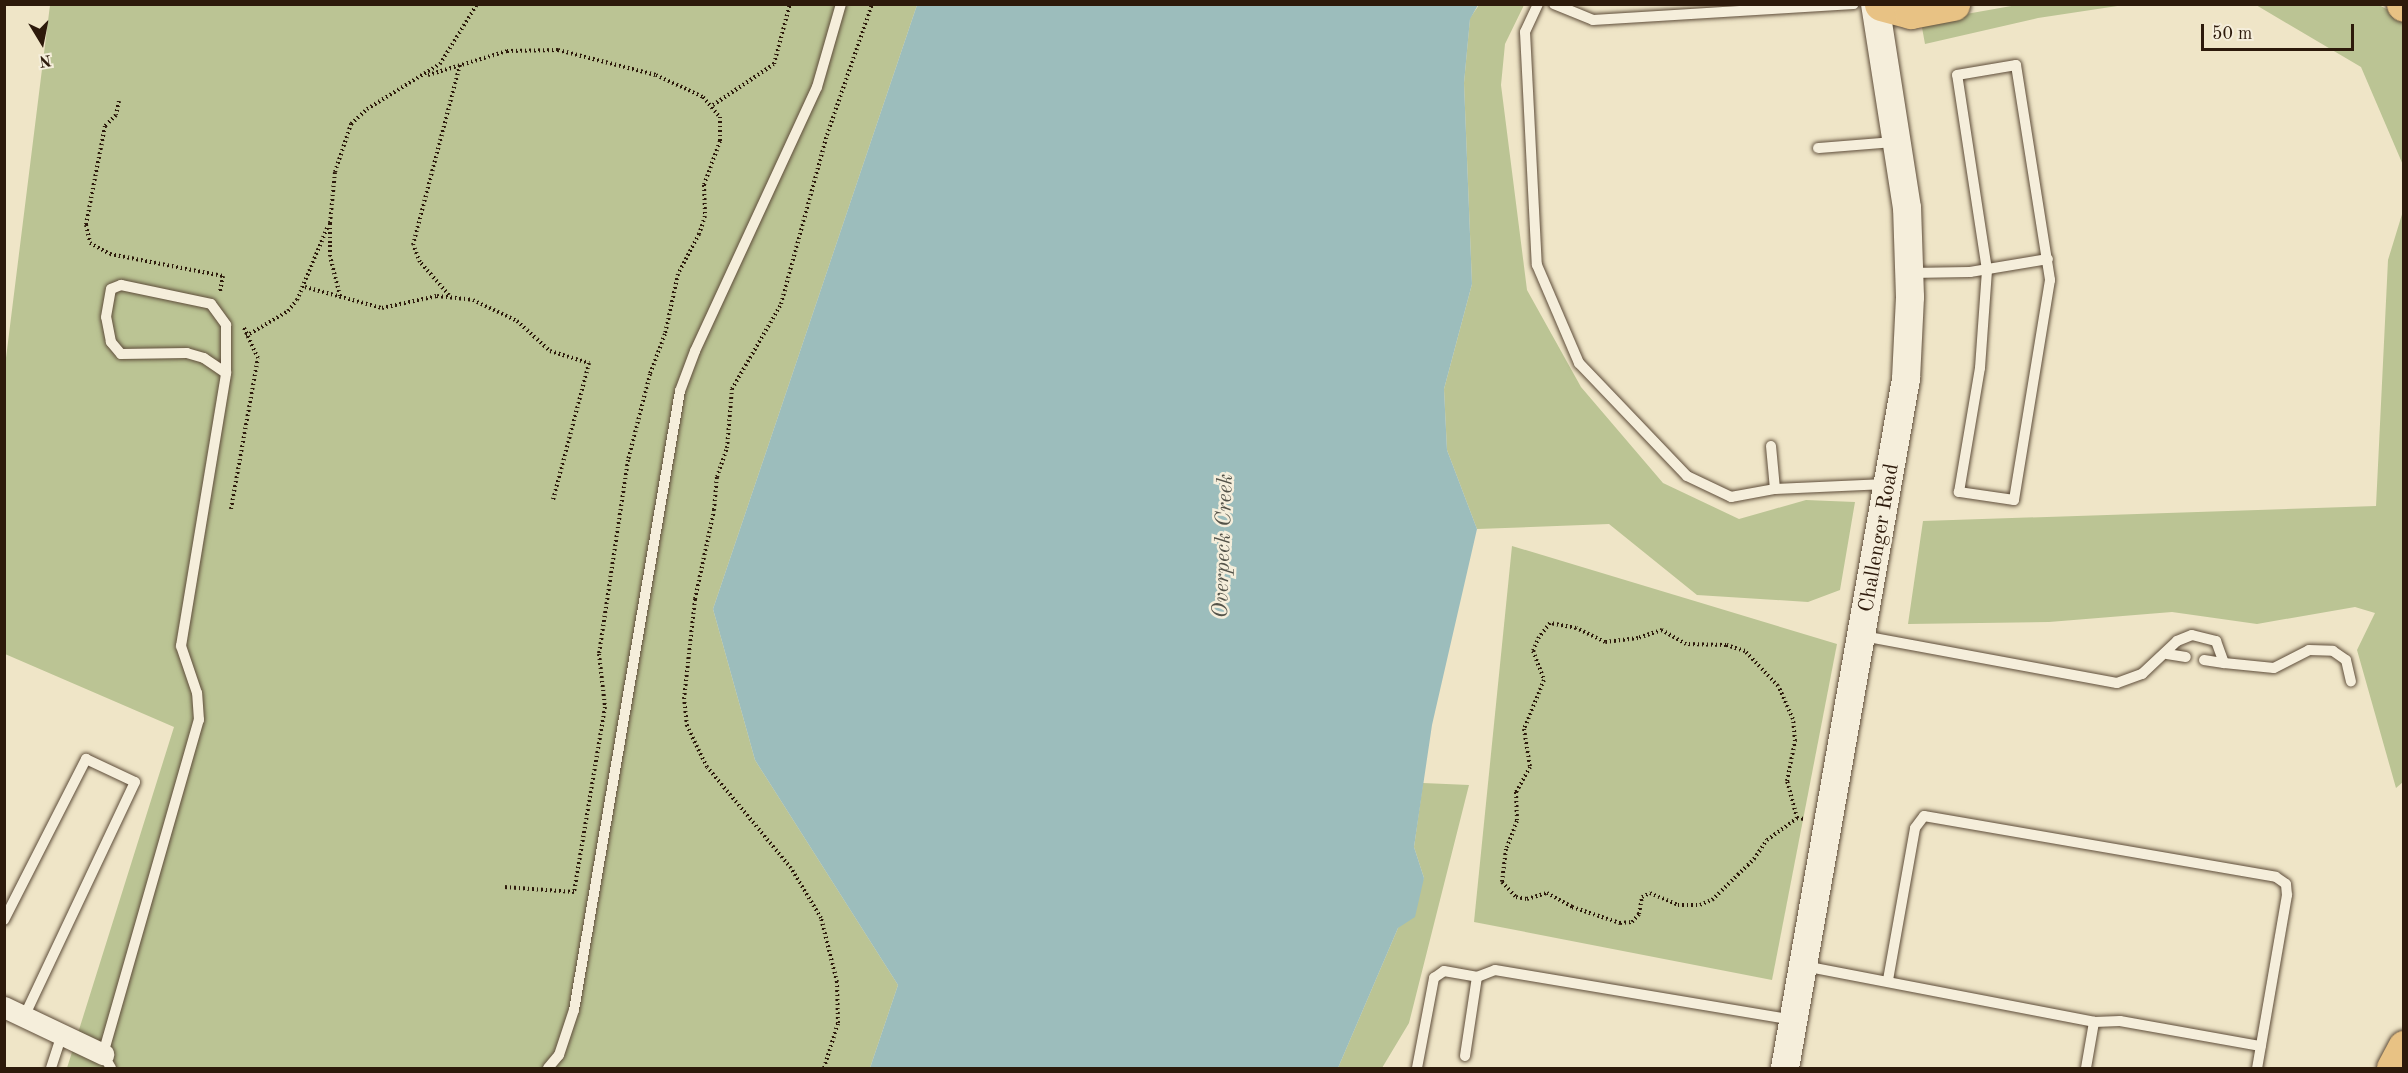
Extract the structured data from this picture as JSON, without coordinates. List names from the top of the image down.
{
  "streets": {
    "main road": ["Challenger Road"]
  },
  "water": ["Overpeck Creek"],
  "scale_bar": "50 m",
  "north": "bottom"
}
